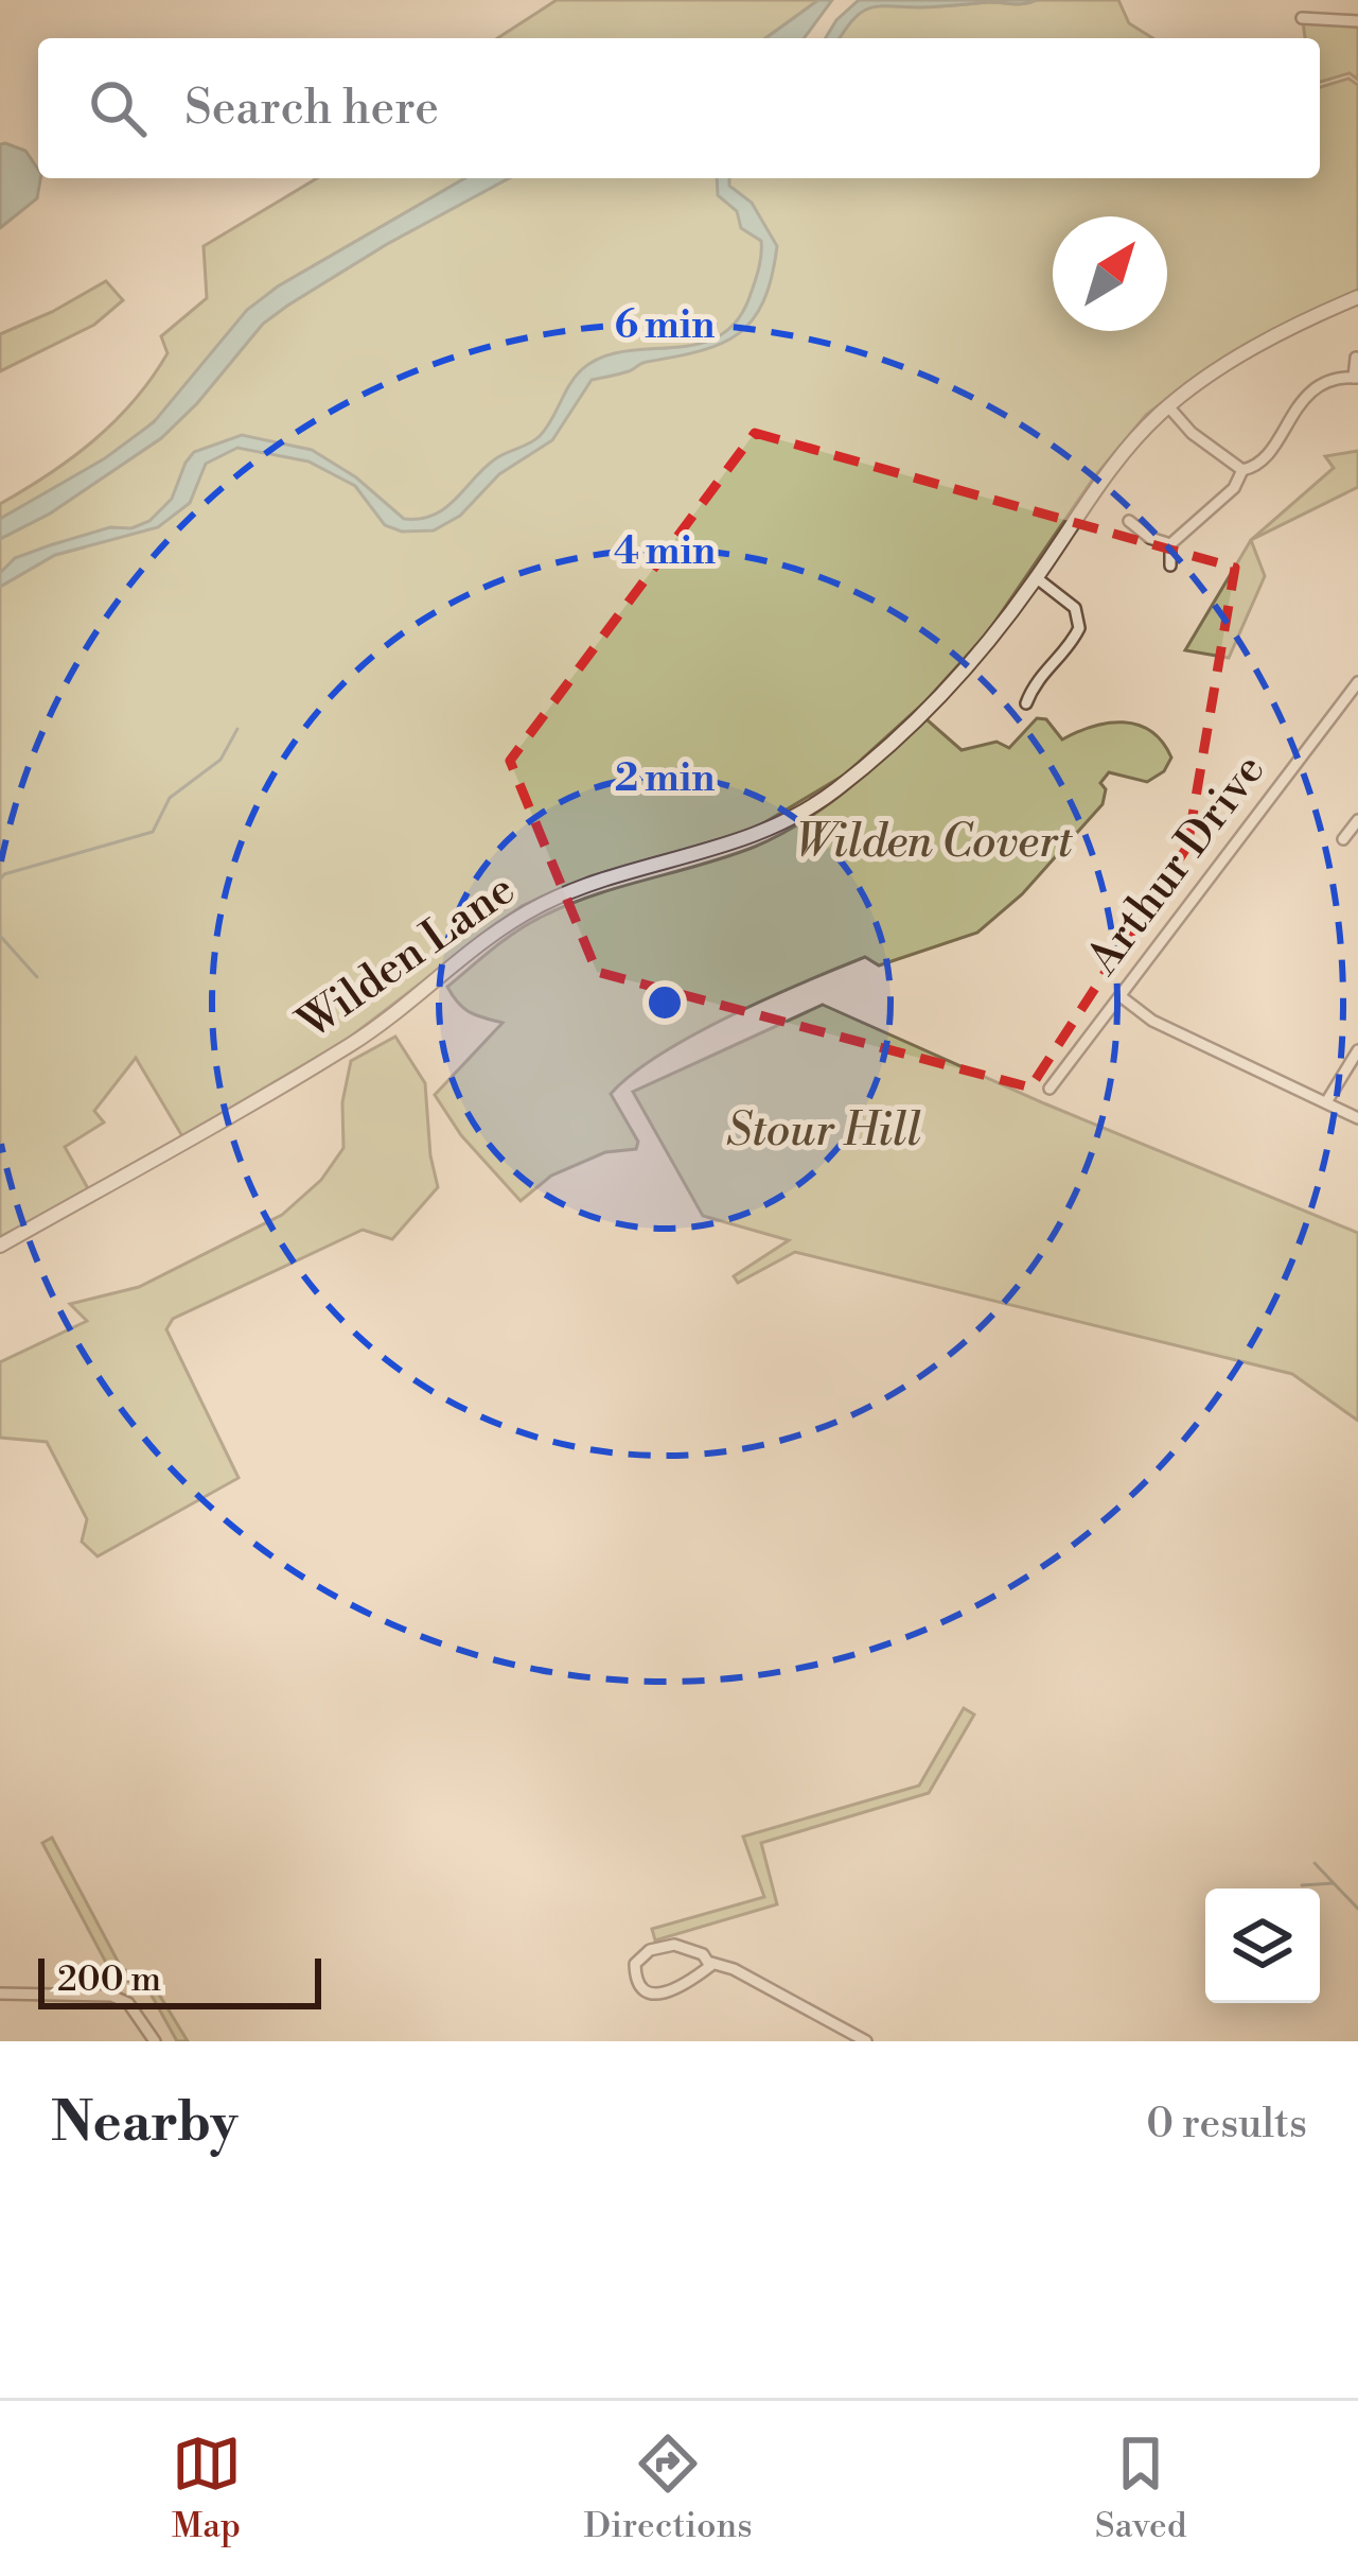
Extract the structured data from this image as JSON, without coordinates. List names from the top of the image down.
{
  "streets": {
    "street": ["Arthur Drive", "Wilden Lane"]
  },
  "parks": ["Wilden Covert", "Stour Hill"],
  "scale_bar": "200 m",
  "north": "top right",
  "page": {
    "search": "Search here",
    "scale": "200 m",
    "heading": ["Nearby", "0 results"],
    "nav": ["Map", "Directions", "Saved"]
  },
  "rings": ["6 min", "4 min", "2 min"]
}
